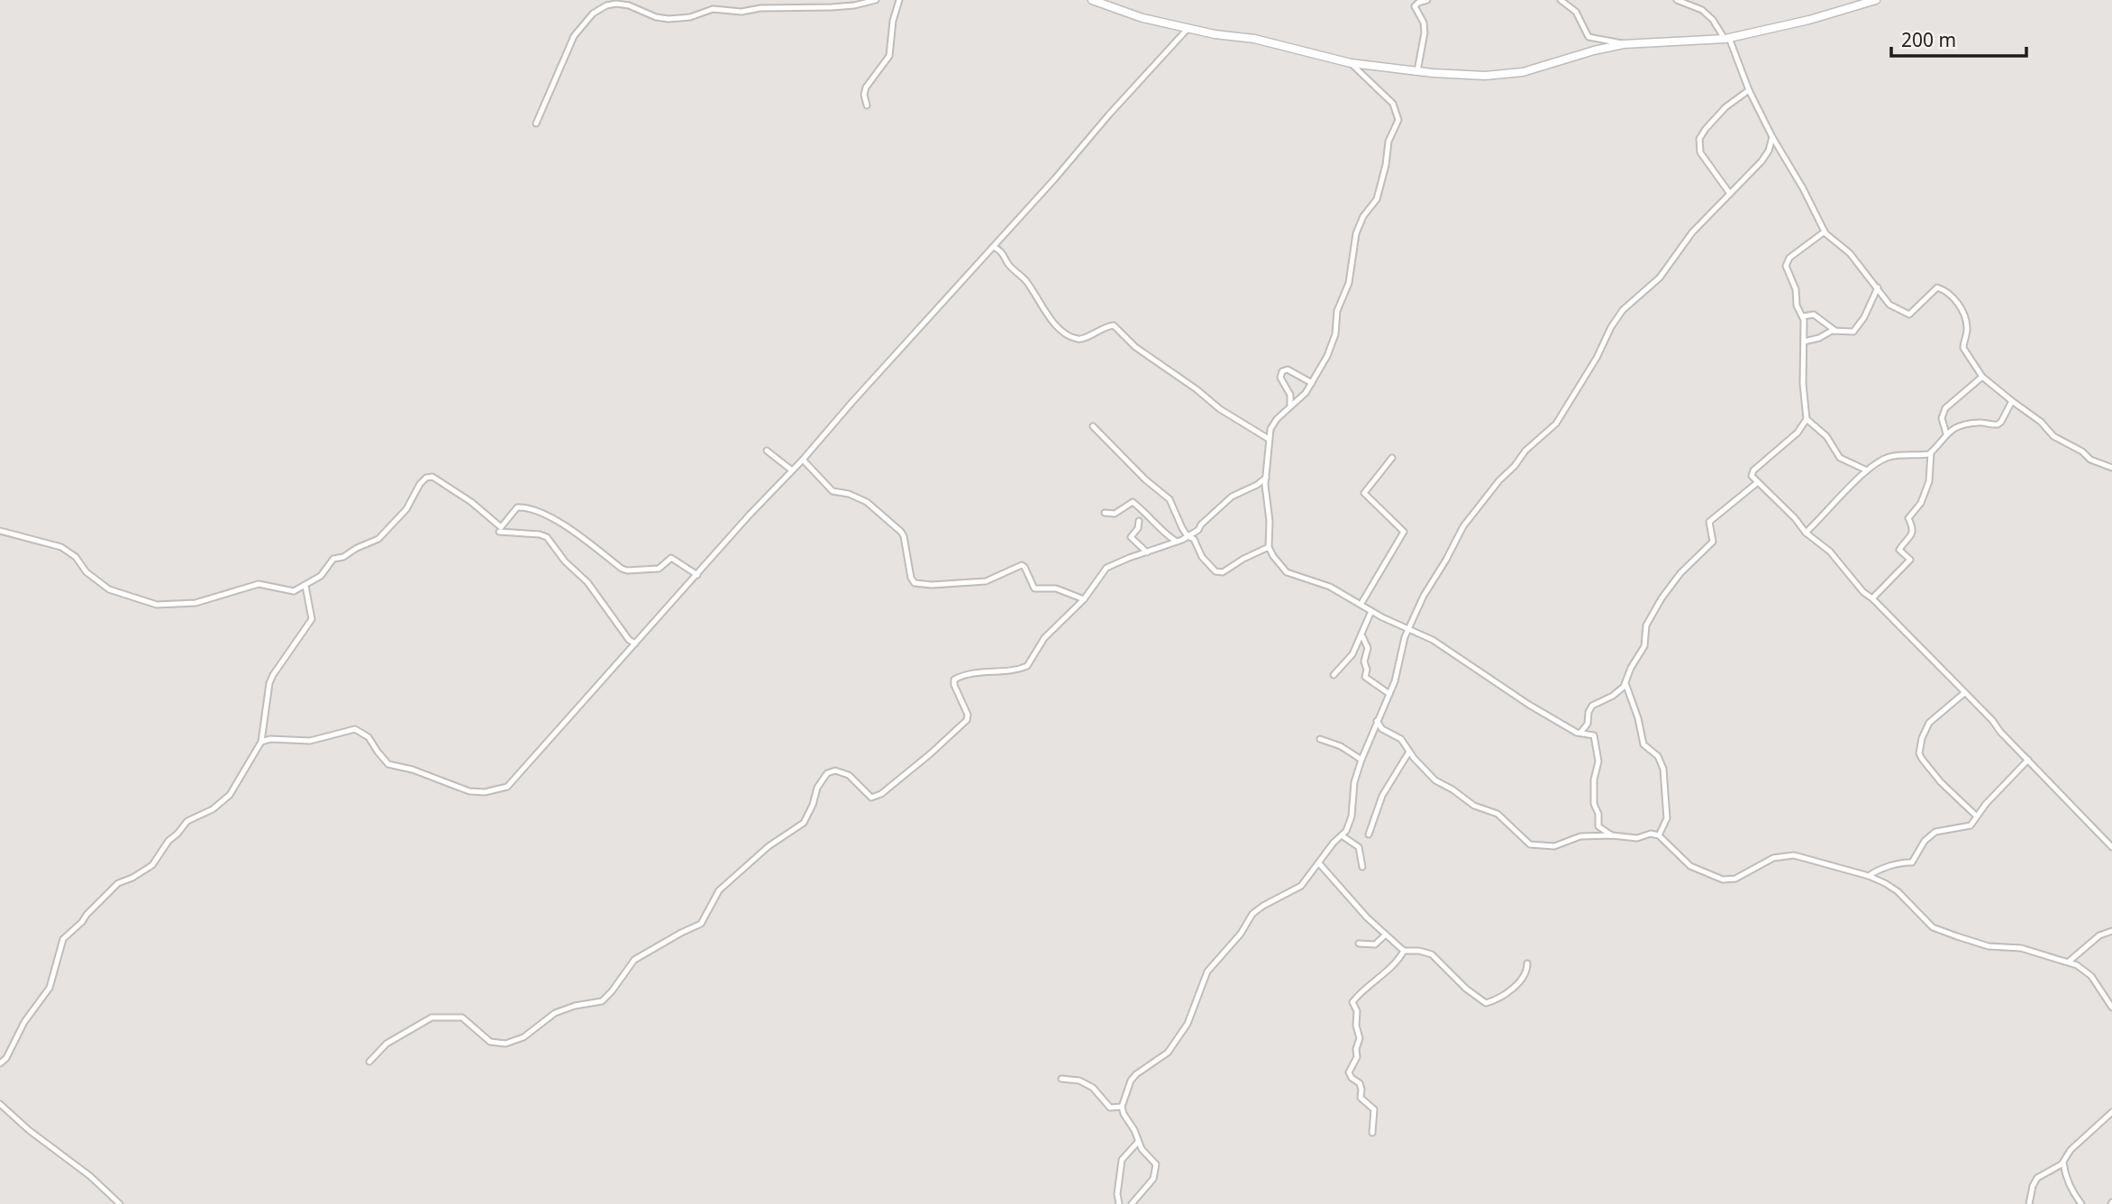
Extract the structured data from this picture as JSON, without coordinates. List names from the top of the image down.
{
  "scale_bar": "200 m"
}
